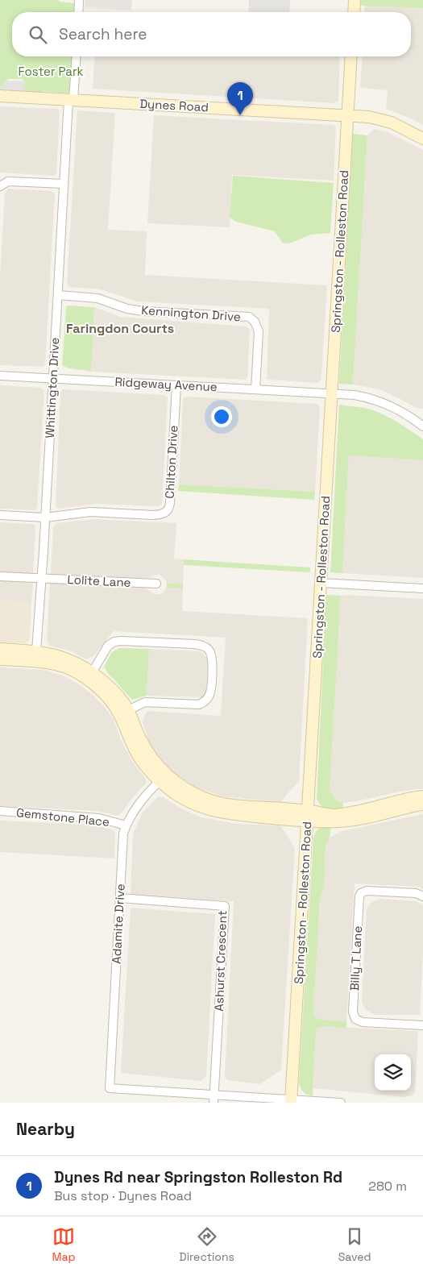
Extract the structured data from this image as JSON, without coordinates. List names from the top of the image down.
{
  "streets": {
    "street": [
      "Dynes Road",
      "Springston - Rolleston Road",
      "Kennington Drive",
      "Ridgeway Avenue",
      "Whittington Drive",
      "Chilton Drive",
      "Lolite Lane",
      "Gemstone Place",
      "Adamite Drive",
      "Billy T Lane",
      "Ashurst Crescent"
    ]
  },
  "crossings": [
    ["Dynes Road", "Springston - Rolleston Road"],
    ["Dynes Road", "Whittington Drive"],
    ["Springston - Rolleston Road", "Ridgeway Avenue"],
    ["Kennington Drive", "Ridgeway Avenue"],
    ["Kennington Drive", "Whittington Drive"],
    ["Ridgeway Avenue", "Whittington Drive"],
    ["Ridgeway Avenue", "Chilton Drive"],
    ["Whittington Drive", "Chilton Drive"],
    ["Whittington Drive", "Lolite Lane"],
    ["Gemstone Place", "Adamite Drive"],
    ["Adamite Drive", "Ashurst Crescent"]
  ],
  "districts": ["Faringdon Courts"],
  "parks": ["Foster Park"],
  "page": {
    "search": "Search here",
    "pins": "1",
    "heading": "Nearby",
    "list": [
      {
        "mark": "1",
        "name": "Dynes Rd near Springston Rolleston Rd",
        "note": "Bus stop · Dynes Road",
        "value": "280 m"
      }
    ],
    "nav": ["Map", "Directions", "Saved"]
  }
}
